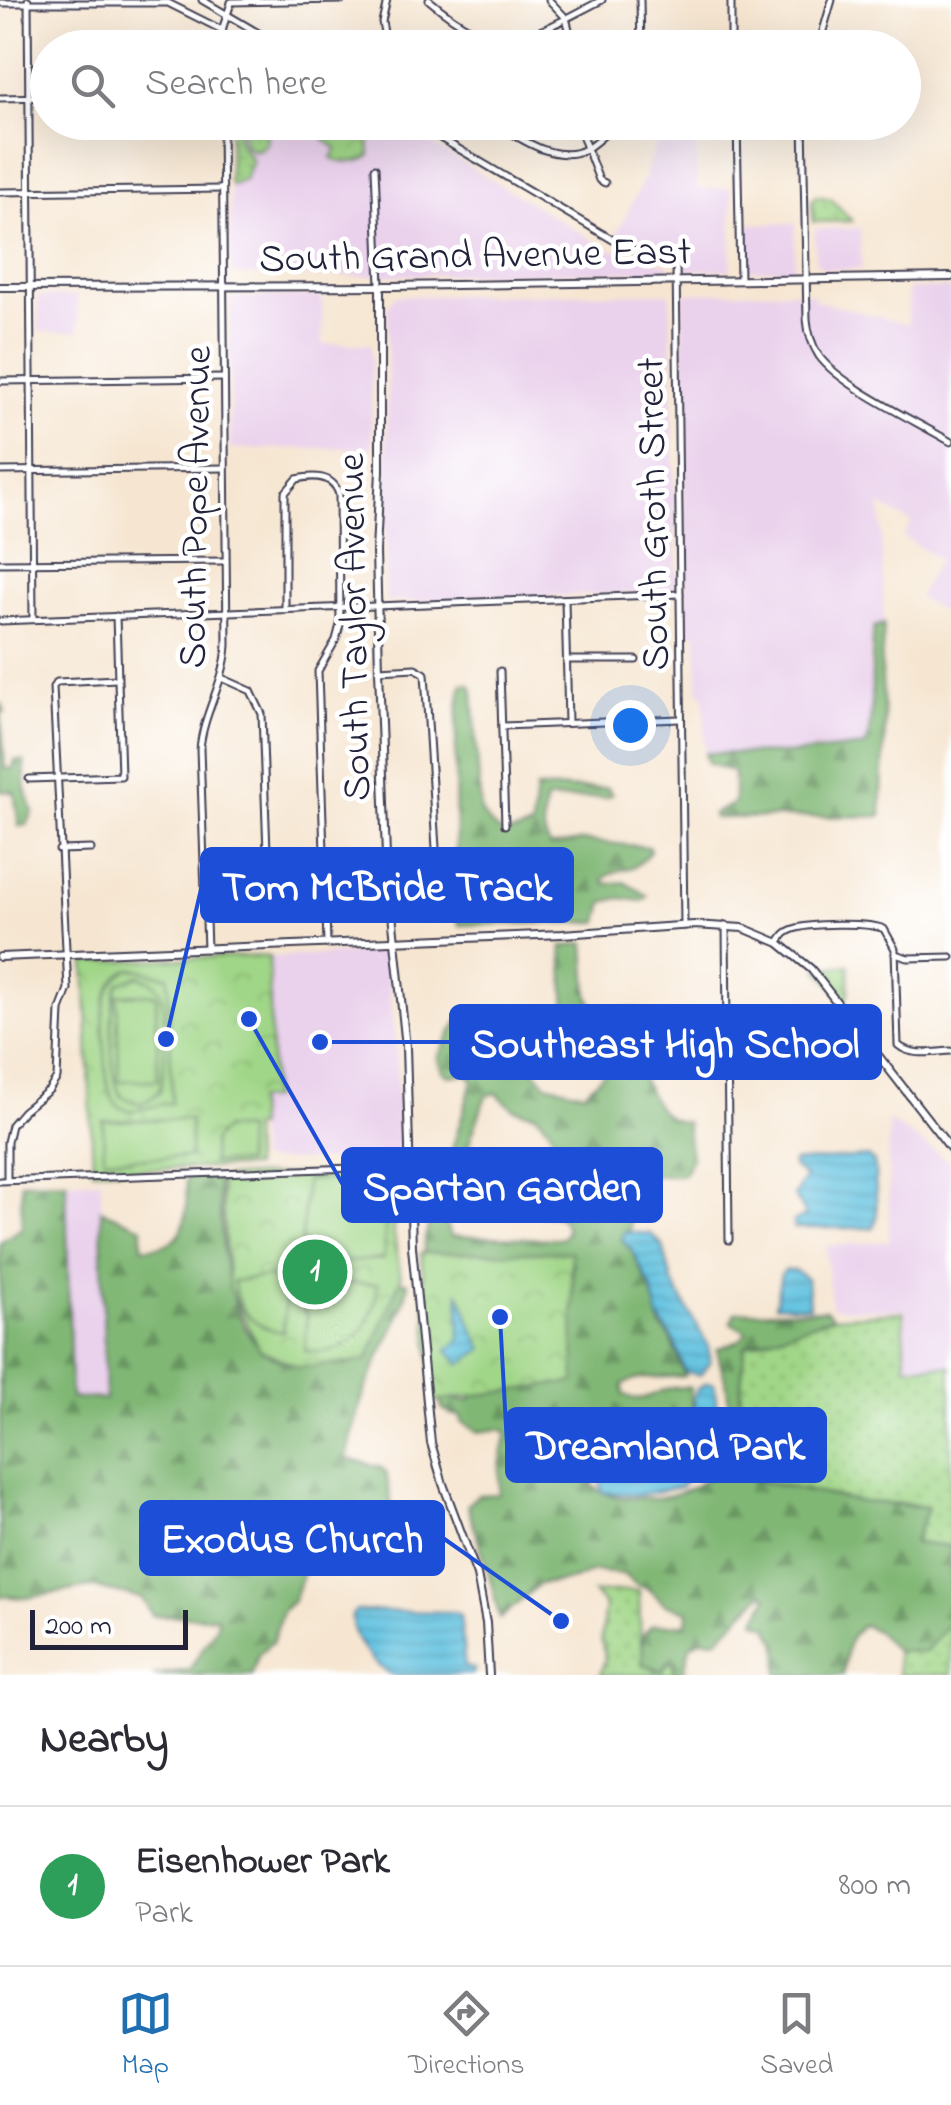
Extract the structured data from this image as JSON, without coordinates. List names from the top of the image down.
{
  "streets": {
    "street": [
      "South Grand Avenue East",
      "South Pope Avenue",
      "South Groth Street",
      "South Taylor Avenue"
    ]
  },
  "crossings": [
    ["South Grand Avenue East", "South Pope Avenue"],
    ["South Grand Avenue East", "South Groth Street"],
    ["South Grand Avenue East", "South Taylor Avenue"]
  ],
  "places": [
    "Spartan Garden",
    "Tom McBride Track",
    "Southeast High School",
    "Dreamland Park",
    "Exodus Church"
  ],
  "scale_bar": "200 m",
  "page": {
    "search": "Search here",
    "pins": "1",
    "scale": "200 m",
    "heading": "Nearby",
    "list": [
      {
        "mark": "1",
        "name": "Eisenhower Park",
        "note": "Park",
        "value": "800 m"
      }
    ],
    "nav": ["Map", "Directions", "Saved"]
  }
}
